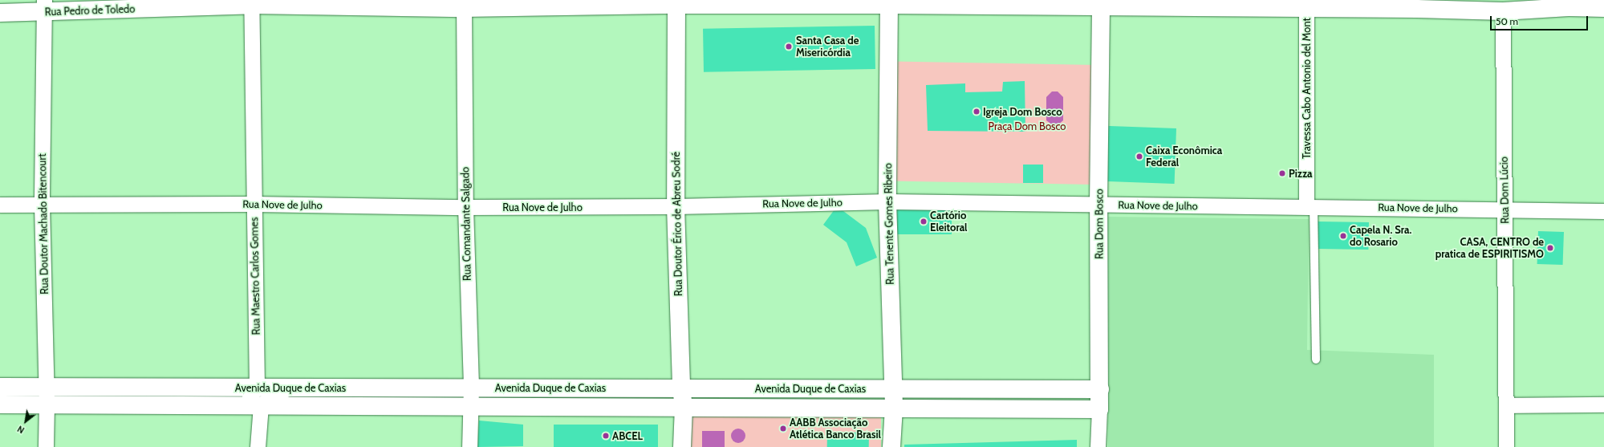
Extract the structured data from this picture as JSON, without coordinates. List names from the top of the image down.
{
  "streets": {
    "main road": [
      "Rua Pedro de Toledo",
      "Rua Doutor Érico de Abreu Sodré",
      "Rua Tenente Gomes Ribeiro",
      "Rua Dom Bosco",
      "Avenida Duque de Caxias"
    ],
    "street": [
      "Travessa Cabo Antonio del Mont",
      "Rua Dom Lúcio",
      "Rua Nove de Julho",
      "Rua Doutor Machado Bitencourt",
      "Rua Comandante Salgado",
      "Rua Maestro Carlos Gomes"
    ]
  },
  "crossings": [
    ["Rua Pedro de Toledo", "Travessa Cabo Antonio del Mont"],
    ["Rua Pedro de Toledo", "Rua Dom Lúcio"],
    ["Rua Pedro de Toledo", "Rua Doutor Machado Bitencourt"],
    ["Rua Pedro de Toledo", "Rua Comandante Salgado"],
    ["Rua Pedro de Toledo", "Rua Doutor Érico de Abreu Sodré"],
    ["Rua Pedro de Toledo", "Rua Tenente Gomes Ribeiro"],
    ["Rua Pedro de Toledo", "Rua Dom Bosco"],
    ["Rua Pedro de Toledo", "Rua Maestro Carlos Gomes"],
    ["Travessa Cabo Antonio del Mont", "Rua Nove de Julho"],
    ["Rua Dom Lúcio", "Rua Nove de Julho"],
    ["Rua Nove de Julho", "Rua Doutor Machado Bitencourt"],
    ["Rua Nove de Julho", "Rua Comandante Salgado"],
    ["Rua Nove de Julho", "Rua Doutor Érico de Abreu Sodré"],
    ["Rua Nove de Julho", "Rua Tenente Gomes Ribeiro"],
    ["Rua Nove de Julho", "Rua Dom Bosco"],
    ["Rua Nove de Julho", "Rua Maestro Carlos Gomes"],
    ["Rua Doutor Machado Bitencourt", "Avenida Duque de Caxias"],
    ["Rua Comandante Salgado", "Avenida Duque de Caxias"],
    ["Rua Doutor Érico de Abreu Sodré", "Avenida Duque de Caxias"],
    ["Rua Tenente Gomes Ribeiro", "Avenida Duque de Caxias"],
    ["Rua Dom Bosco", "Avenida Duque de Caxias"],
    ["Rua Maestro Carlos Gomes", "Avenida Duque de Caxias"]
  ],
  "parks": ["Praça Dom Bosco"],
  "places": [
    "Santa Casa de Misericórdia",
    "Igreja Dom Bosco",
    "Caixa Econômica Federal",
    "Pizza",
    "Cartório Eleitoral",
    "Capela N. Sra. do Rosario",
    "CASA, CENTRO de pratica de ESPIRITISMO",
    "AABB Associação Atlética Banco Brasil",
    "ABCEL"
  ],
  "scale_bar": "50 m",
  "north": "bottom left"
}
